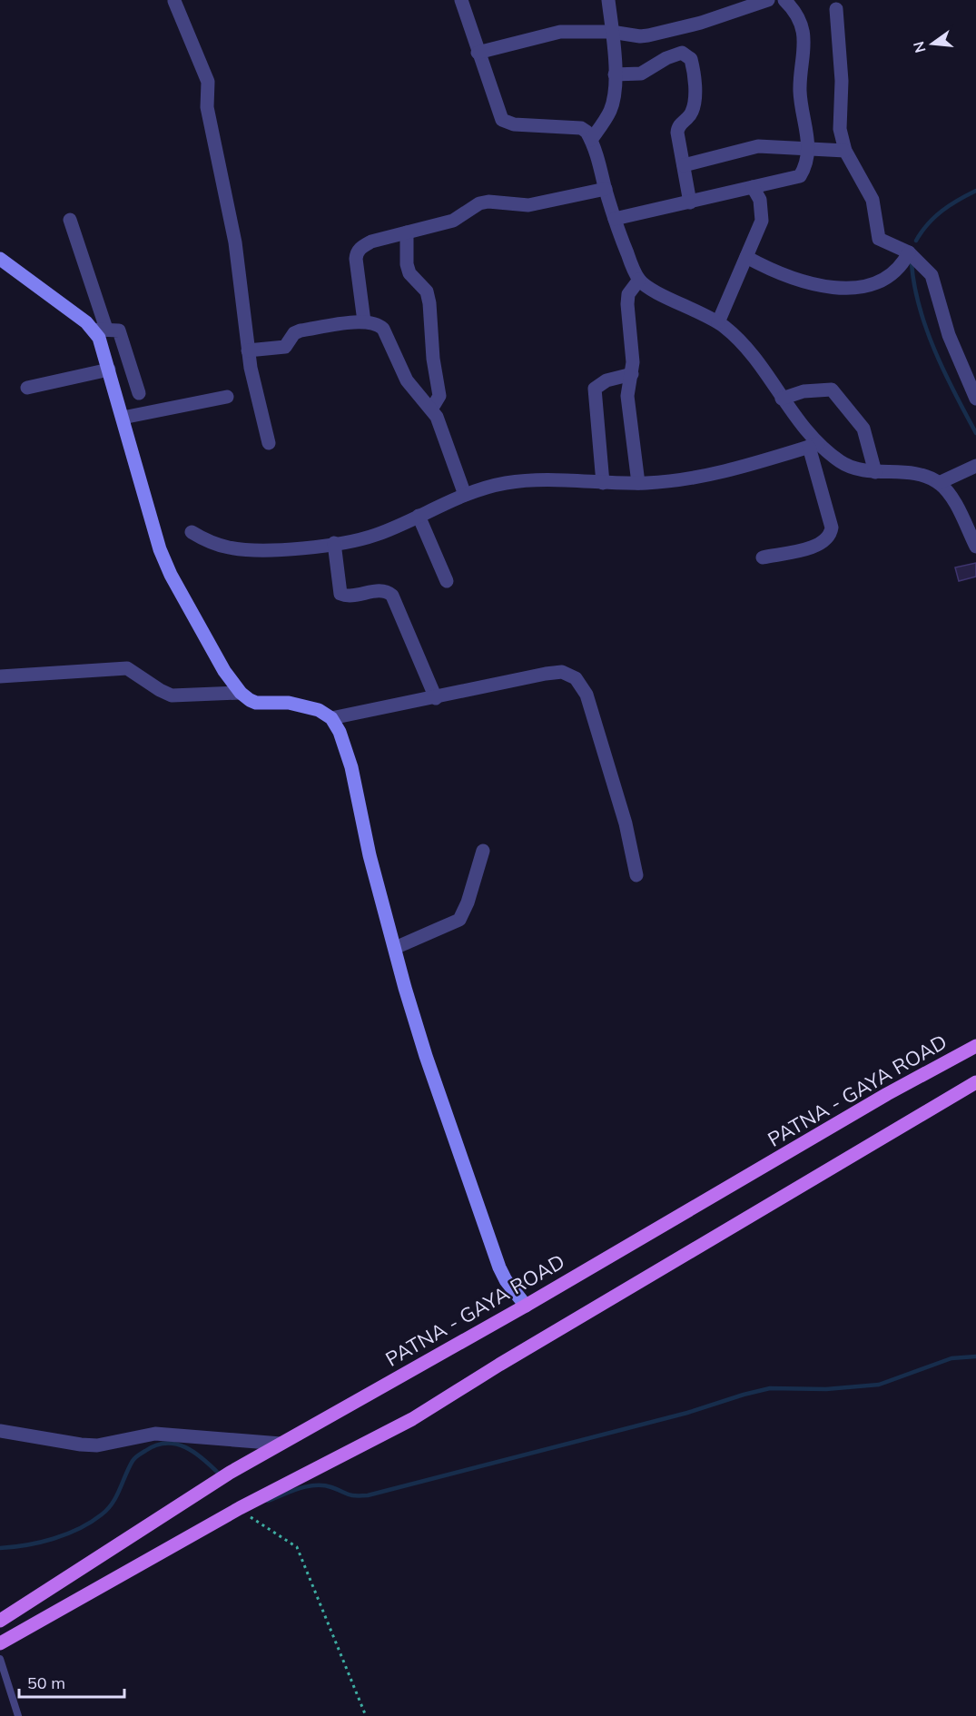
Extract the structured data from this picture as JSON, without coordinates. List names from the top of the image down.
{
  "streets": {
    "main road": ["PATNA - GAYA ROAD"]
  },
  "scale_bar": "50 m",
  "north": "left"
}
